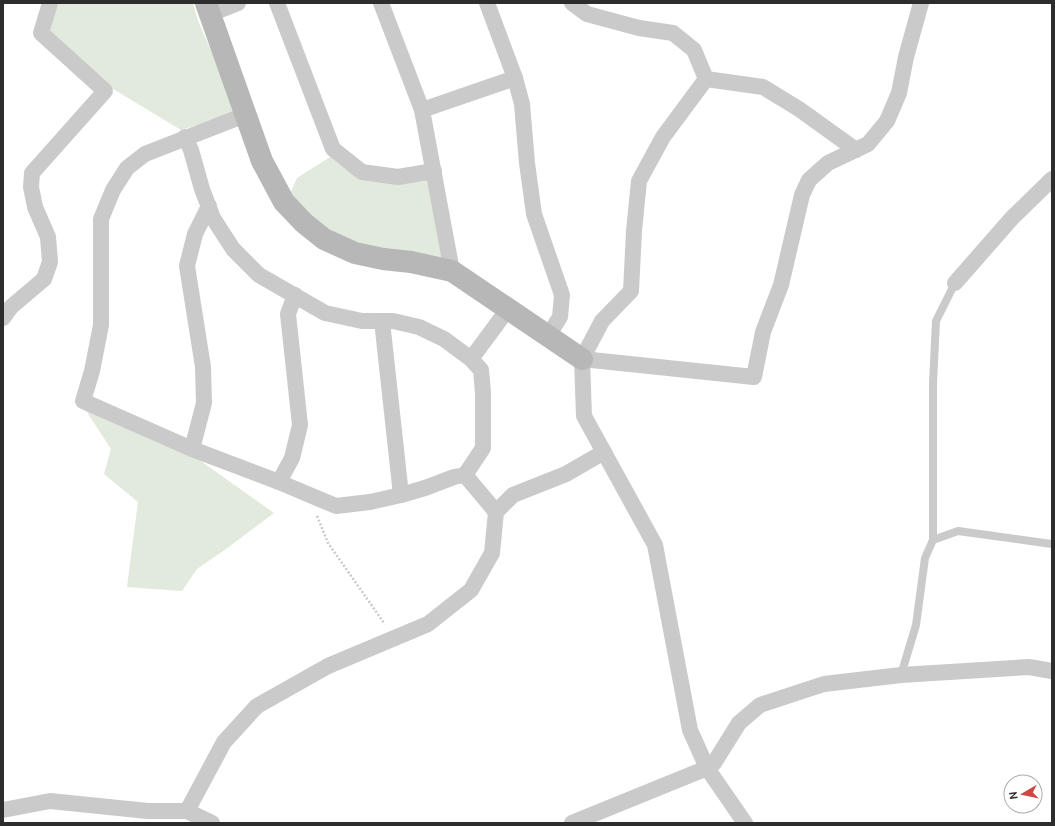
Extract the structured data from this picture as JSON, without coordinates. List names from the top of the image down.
{
  "north": "left"
}
